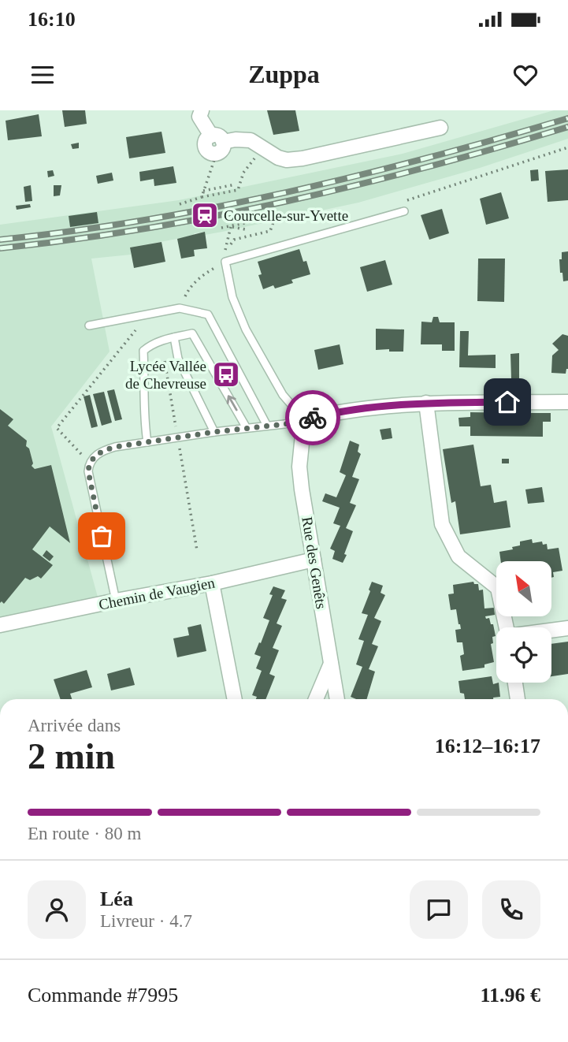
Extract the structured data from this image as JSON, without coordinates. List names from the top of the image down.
{
  "streets": {
    "street": ["Rue des Genêts", "Chemin de Vaugien"]
  },
  "crossings": [
    ["Rue des Genêts", "Chemin de Vaugien"]
  ],
  "places": {
    "station": ["Courcelle-sur-Yvette"],
    "bus stop": ["Lycée Vallée de Chevreuse"]
  },
  "north": "top left",
  "page": {
    "status": "16:10",
    "header": "Zuppa",
    "heading": ["2 min", "Arrivée dans", "16:12–16:17"],
    "panel": [
      "Léa",
      "Livreur · 4.7",
      "Commande #7995",
      "11.96 €"
    ],
    "bar": "En route · 80 m"
  }
}
